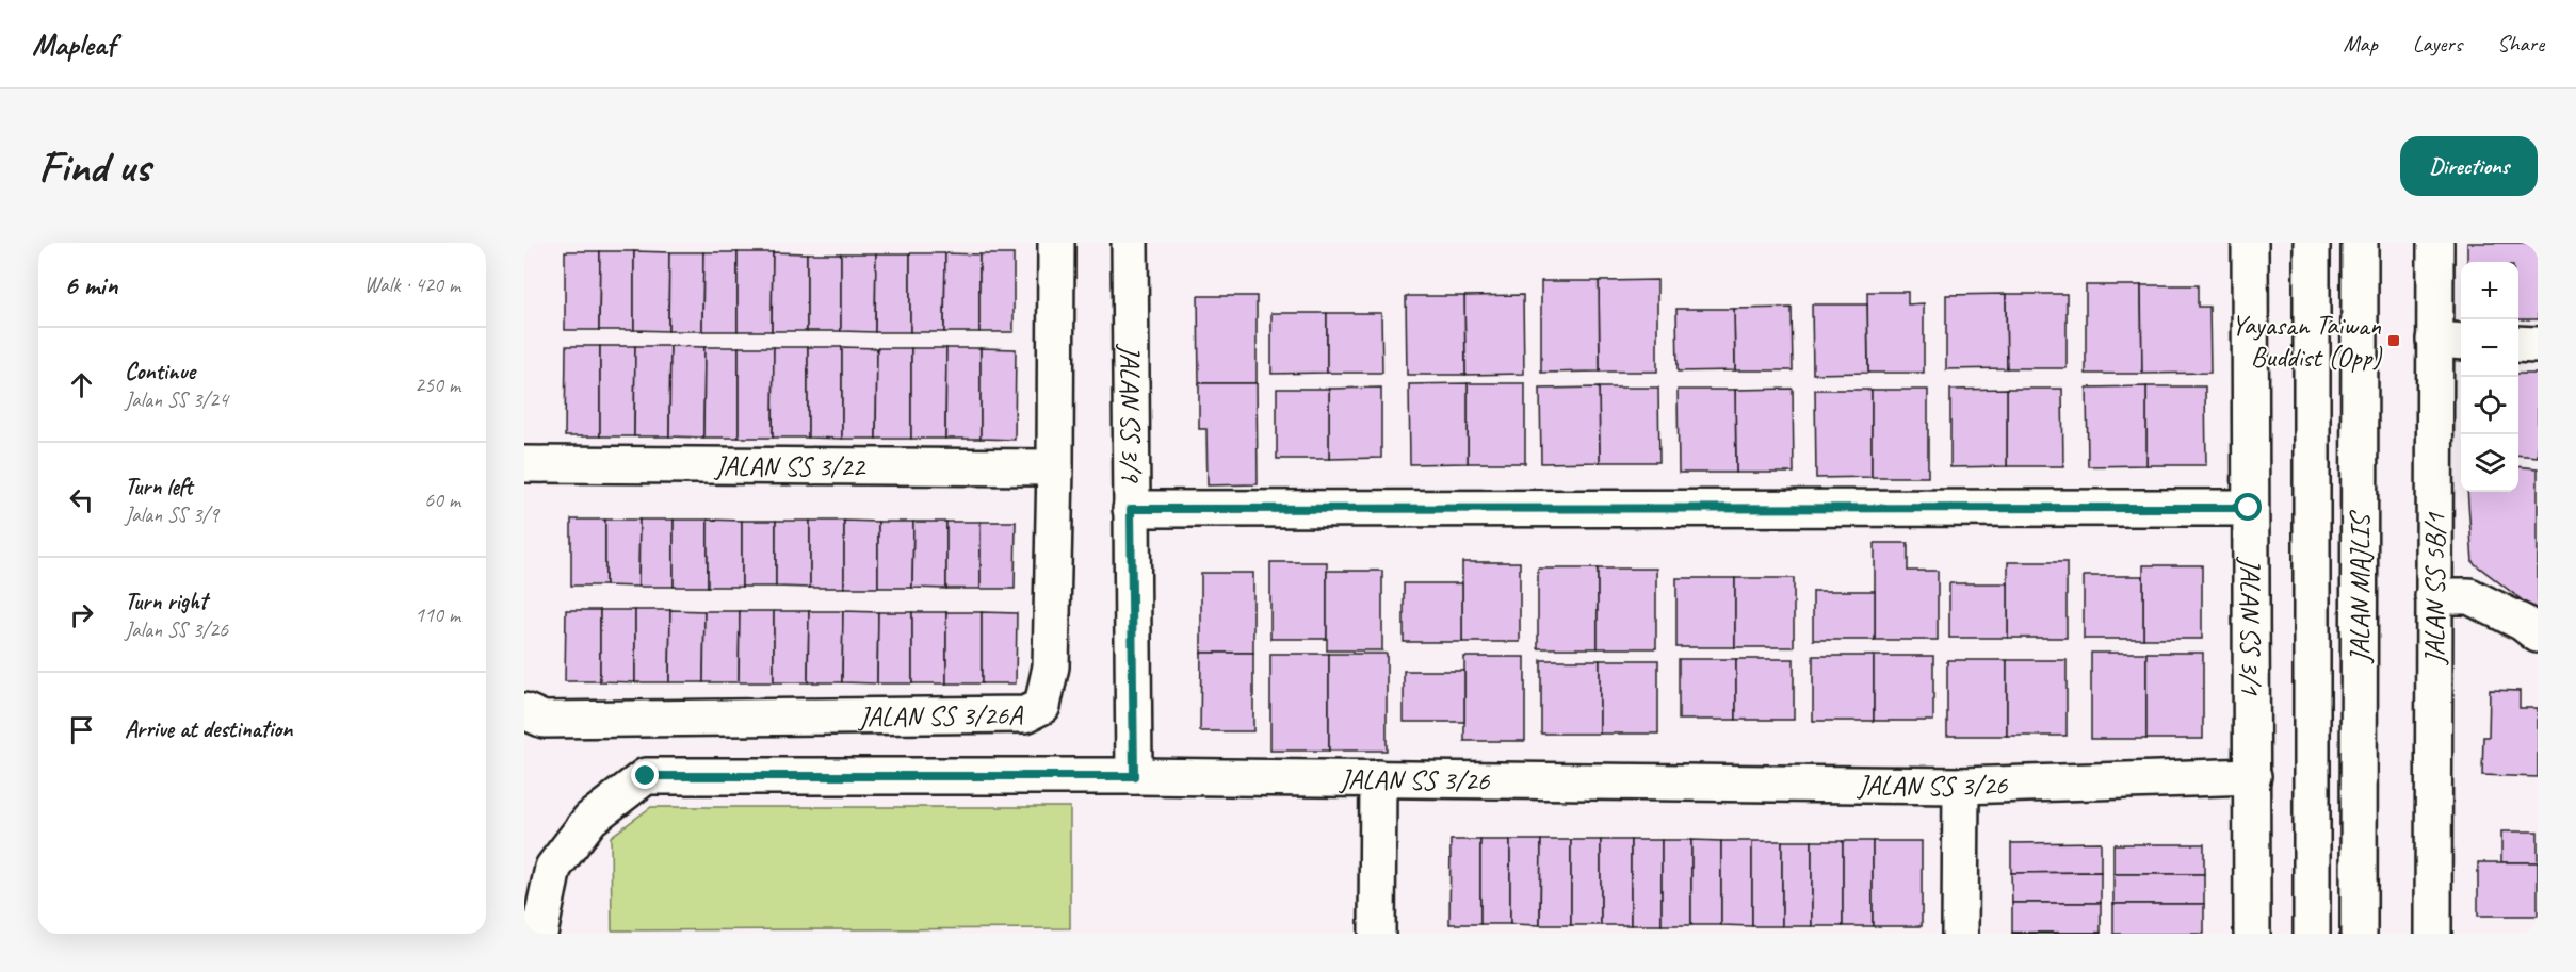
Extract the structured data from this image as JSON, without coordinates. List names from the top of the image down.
{
  "streets": {
    "street": [
      "JALAN SS 3/9",
      "JALAN SS 3/22",
      "JALAN MAJLIS",
      "JALAN SS 5B/1",
      "JALAN SS 3/1",
      "JALAN SS 3/26A",
      "JALAN SS 3/26"
    ]
  },
  "crossings": [
    ["JALAN SS 3/9", "JALAN SS 3/26"],
    ["JALAN SS 3/22", "JALAN SS 3/26A"],
    ["JALAN SS 3/1", "JALAN SS 3/26"]
  ],
  "places": {
    "transit": ["Yayasan Taiwan Buddist (Opp)"]
  },
  "page": {
    "header": "Mapleaf",
    "nav": ["Map", "Layers", "Share"],
    "buttons": "Directions",
    "title": "Find us",
    "heading": ["6 min", "Walk · 420 m"],
    "map_buttons": ["+", "−"],
    "list": [
      ["Continue", "Jalan SS 3/24", "250 m"],
      ["Turn left", "Jalan SS 3/9", "60 m"],
      ["Turn right", "Jalan SS 3/26", "110 m"],
      "Arrive at destination"
    ]
  }
}
